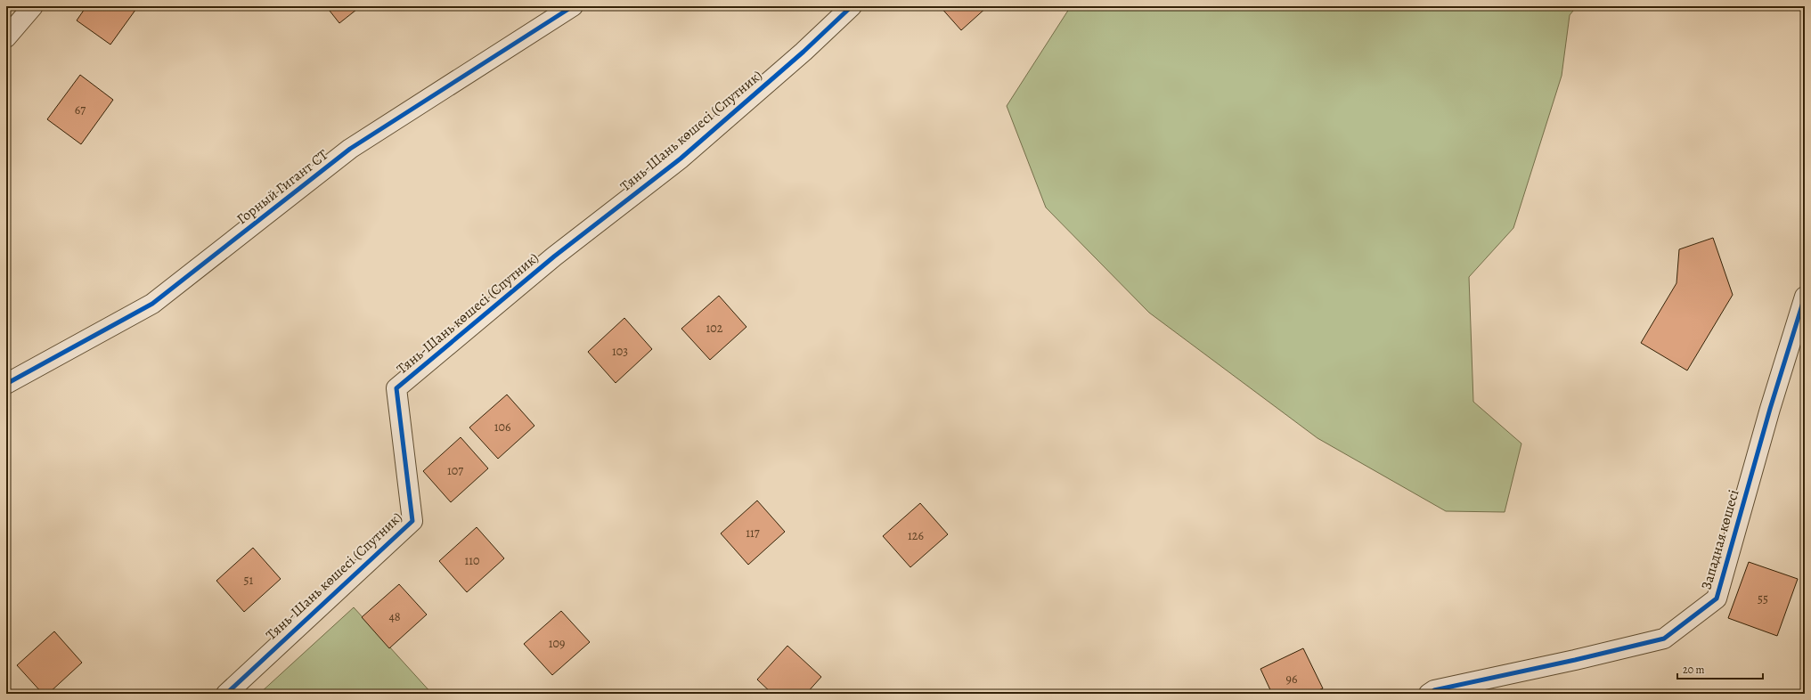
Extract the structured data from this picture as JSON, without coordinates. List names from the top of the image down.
{
  "streets": {
    "street": ["Тянь-Шань көшесі (Спутник)", "Горный Гигант СТ", "Западная көшесі"]
  },
  "house_numbers": [
    "67",
    "102",
    "103",
    "106",
    "107",
    "117",
    "126",
    "110",
    "51",
    "55",
    "48",
    "109",
    "96"
  ],
  "scale_bar": "20 m"
}
